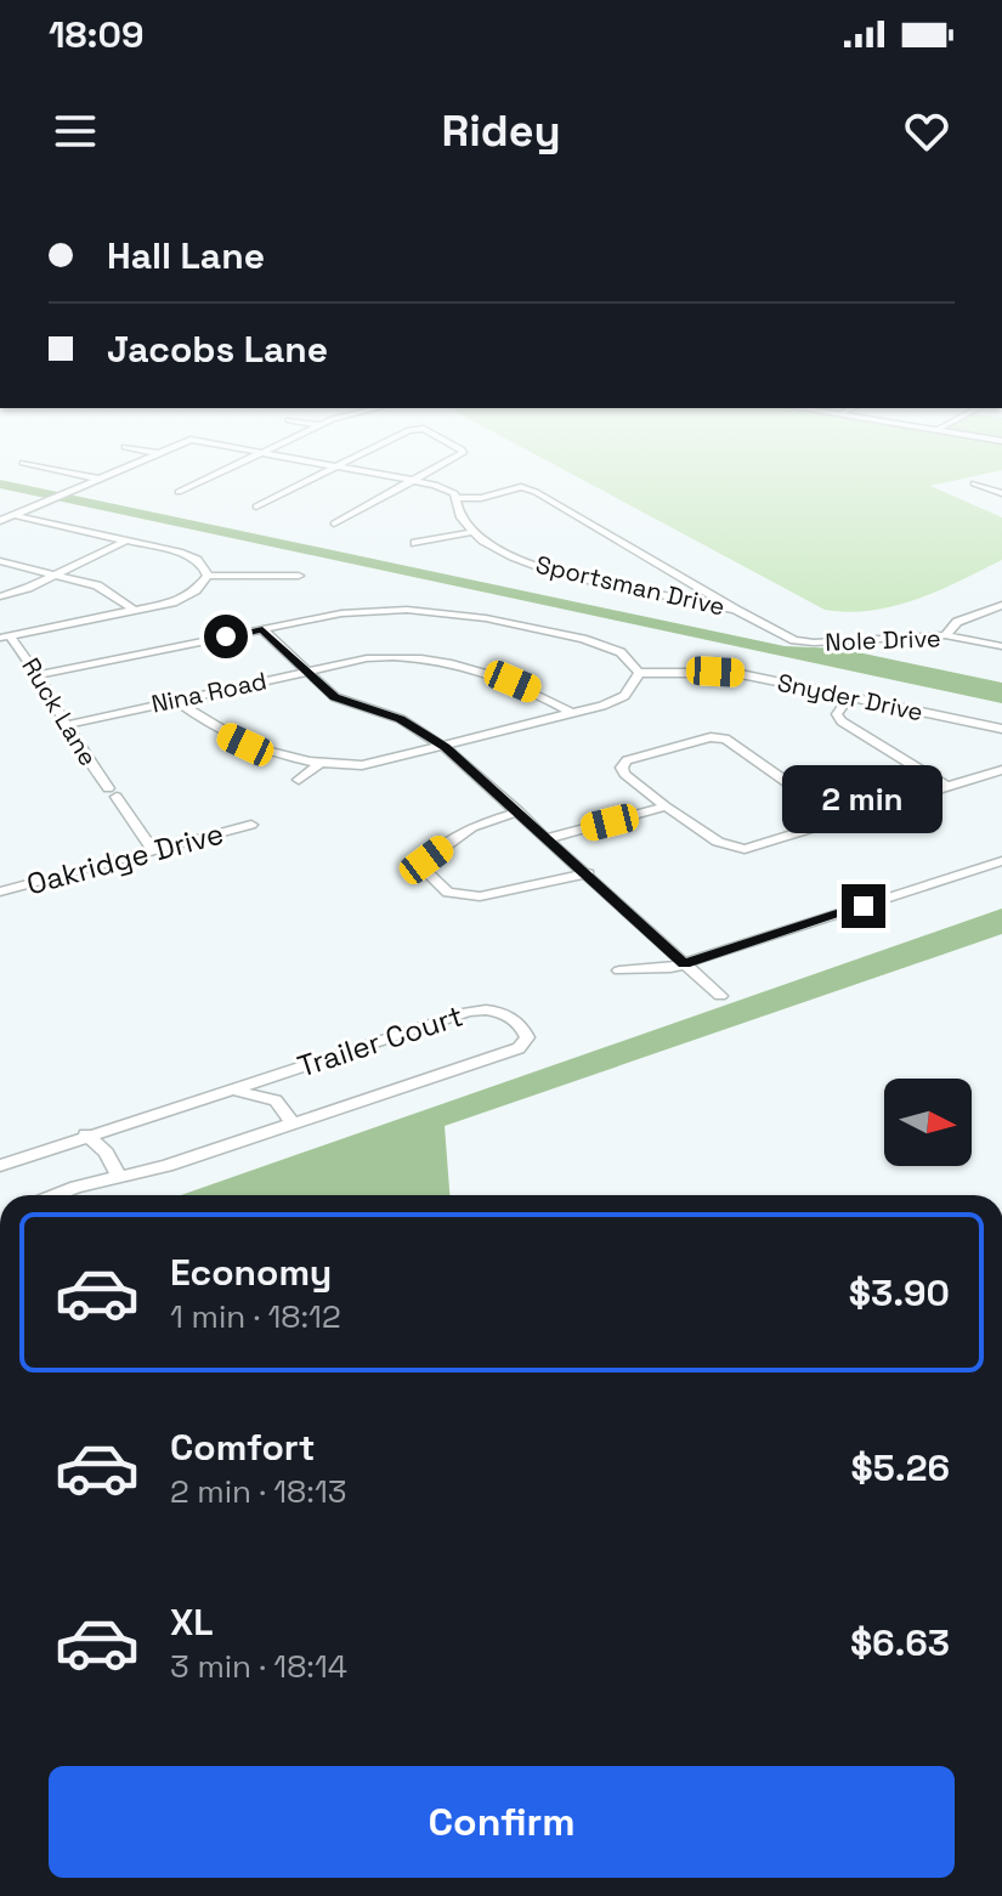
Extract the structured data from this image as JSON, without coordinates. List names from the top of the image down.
{
  "streets": {
    "street": [
      "Sportsman Drive",
      "Nole Drive",
      "Nina Road",
      "Snyder Drive",
      "Ruck Lane",
      "Oakridge Drive",
      "Trailer Court"
    ]
  },
  "crossings": [
    ["Sportsman Drive", "Nole Drive"],
    ["Nina Road", "Ruck Lane"],
    ["Ruck Lane", "Oakridge Drive"]
  ],
  "north": "right",
  "page": {
    "status": "18:09",
    "header": "Ridey",
    "banner": ["Hall Lane", "Jacobs Lane"],
    "bubble": "2 min",
    "list": [
      {
        "name": "Economy",
        "note": "1 min · 18:12",
        "value": "$3.90"
      },
      {
        "name": "Comfort",
        "note": "2 min · 18:13",
        "value": "$5.26"
      },
      {
        "name": "XL",
        "note": "3 min · 18:14",
        "value": "$6.63"
      }
    ],
    "buttons": "Confirm"
  }
}
